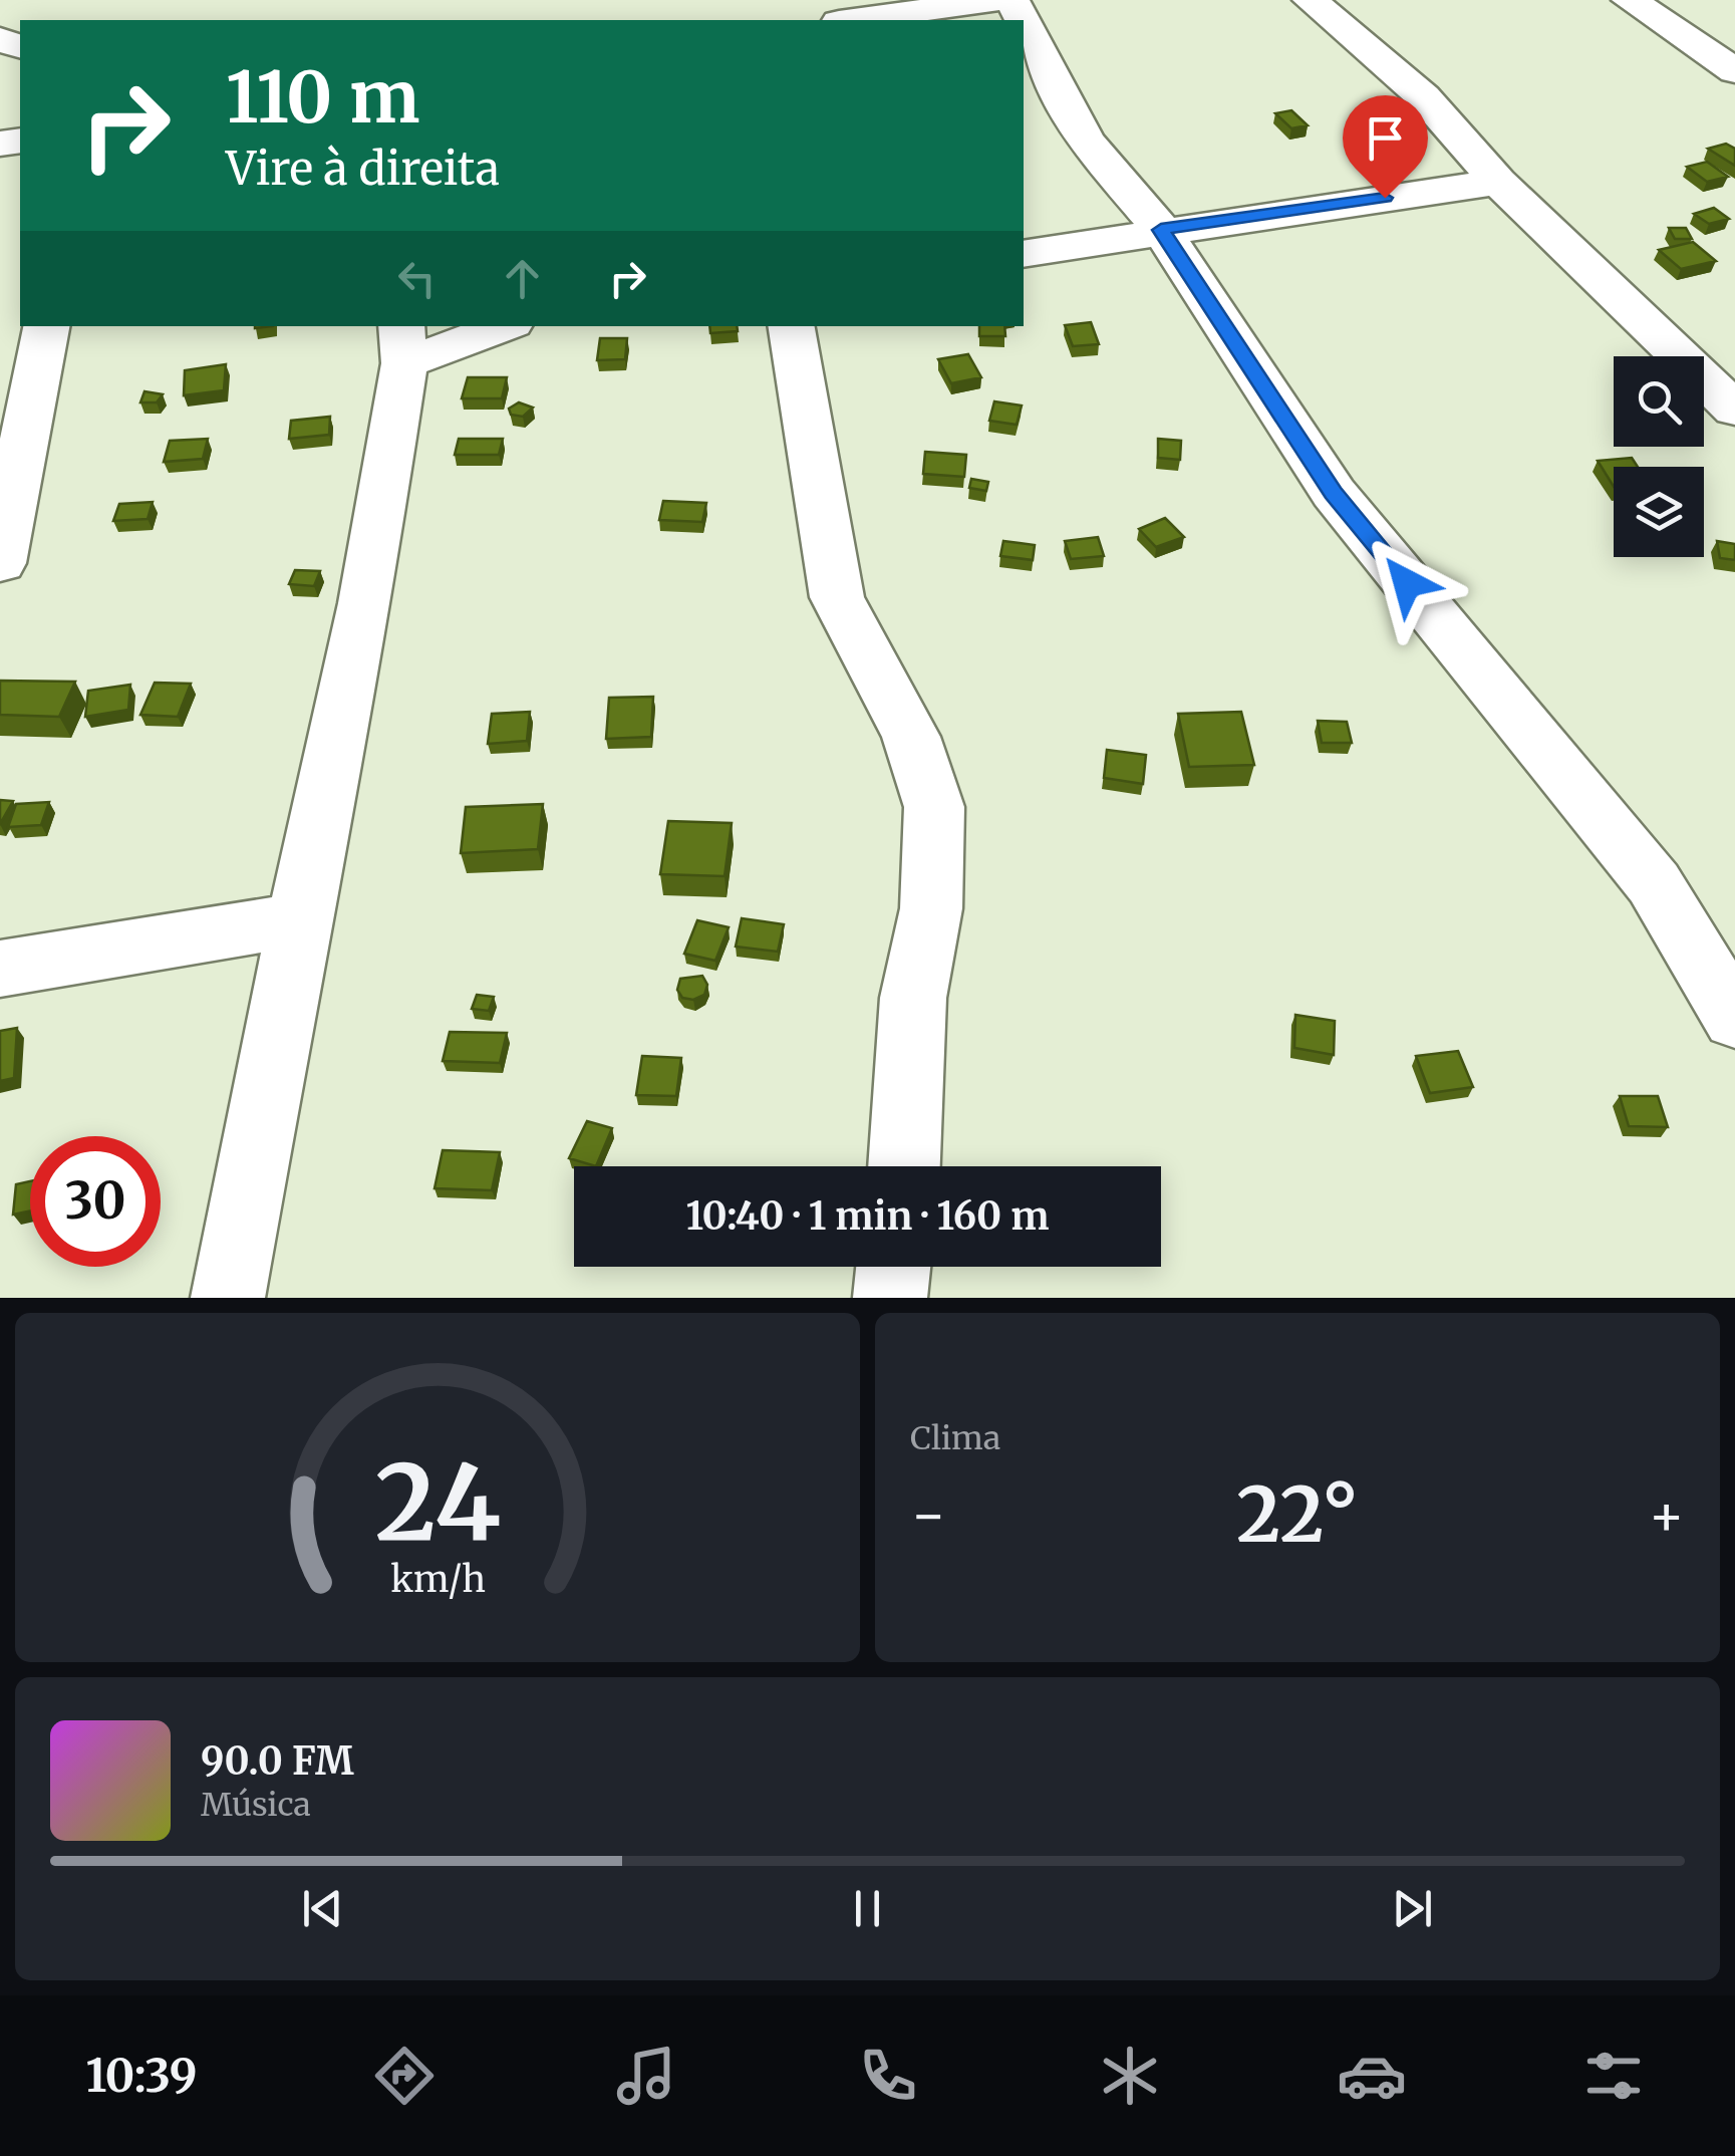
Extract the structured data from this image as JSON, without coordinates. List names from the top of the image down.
{
  "page": {
    "turn": ["110 m", "Vire à direita"],
    "limit": "30",
    "trip": "10:40 · 1 min · 160 m",
    "tile": "Clima",
    "heat": ["−", "22°", "+"],
    "song": ["90.0 FM", "Música"],
    "tabs": "10:39",
    "gauge": ["24", "km/h"]
  }
}
